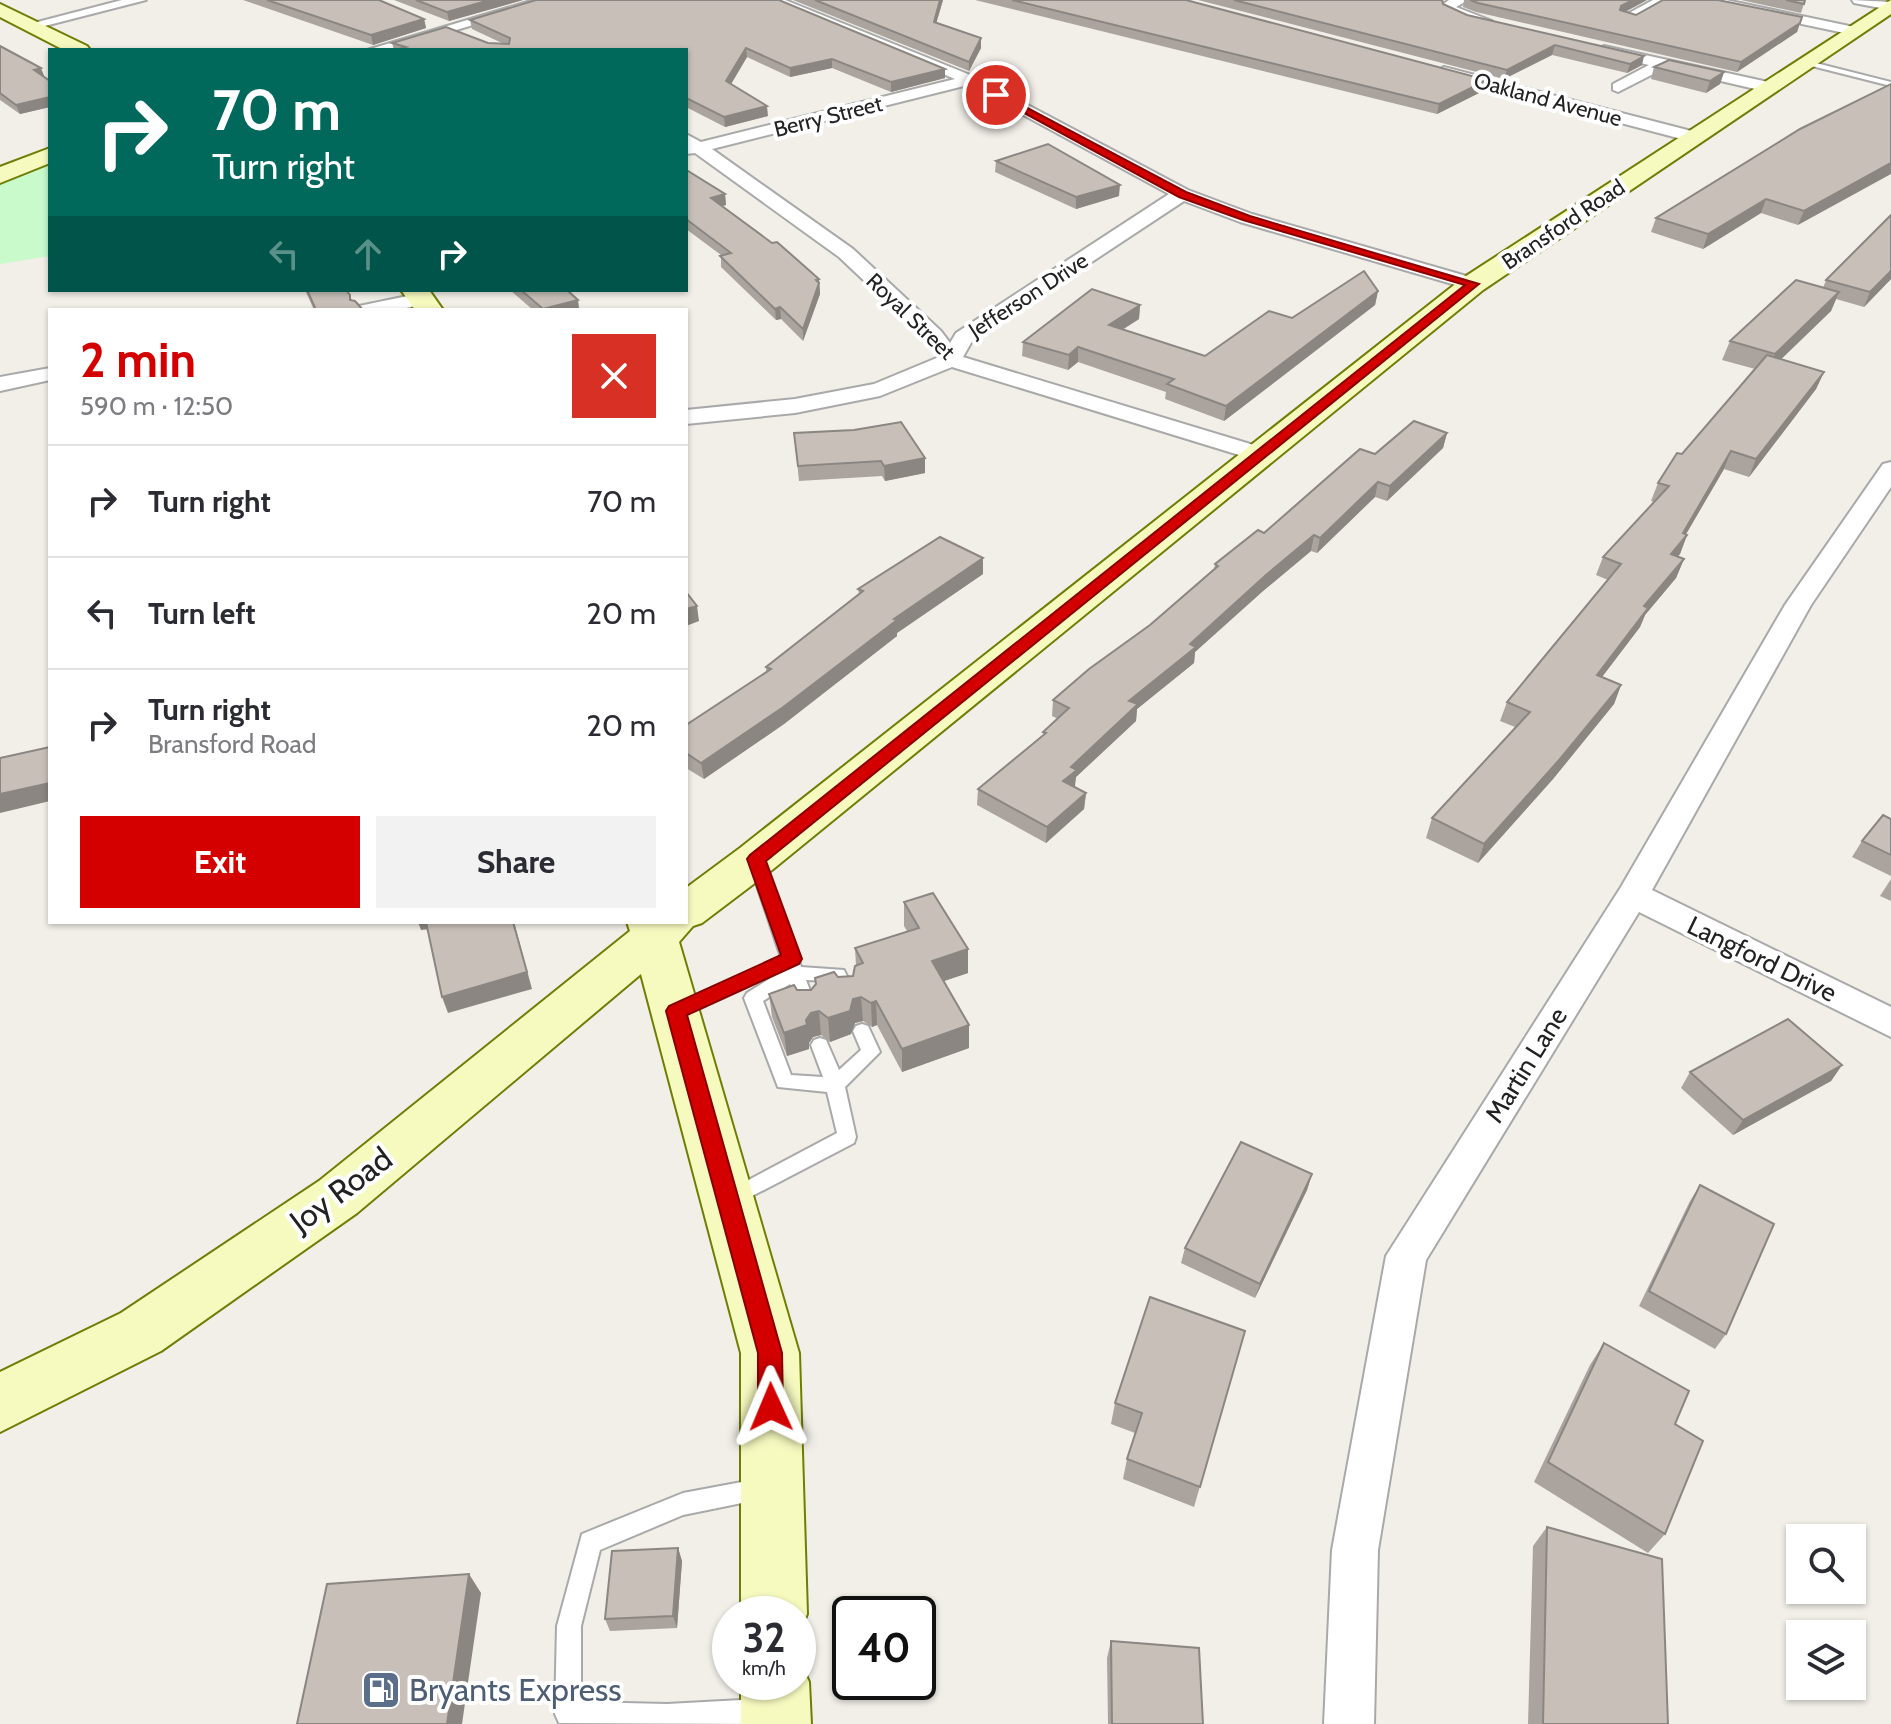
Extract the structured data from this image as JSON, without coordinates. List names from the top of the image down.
{
  "streets": {
    "street": [
      "Oakland Avenue",
      "Berry Street",
      "Bransford Road",
      "Jefferson Drive",
      "Royal Street",
      "Langford Drive",
      "Martin Lane",
      "Joy Road"
    ]
  },
  "crossings": [
    ["Oakland Avenue", "Bransford Road"],
    ["Berry Street", "Royal Street"],
    ["Bransford Road", "Royal Street"],
    ["Jefferson Drive", "Royal Street"],
    ["Langford Drive", "Martin Lane"]
  ],
  "places": {
    "fuel station": ["Bryants Express"]
  },
  "page": {
    "turn": ["70 m", "Turn right"],
    "heading": ["2 min", "590 m · 12:50"],
    "list": [
      {
        "name": "Turn right",
        "value": "70 m"
      },
      {
        "name": "Turn left",
        "value": "20 m"
      },
      {
        "name": "Turn right",
        "note": "Bransford Road",
        "value": "20 m"
      }
    ],
    "buttons": ["Exit", "Share"],
    "speed": "32 km/h",
    "limit": "40"
  }
}
